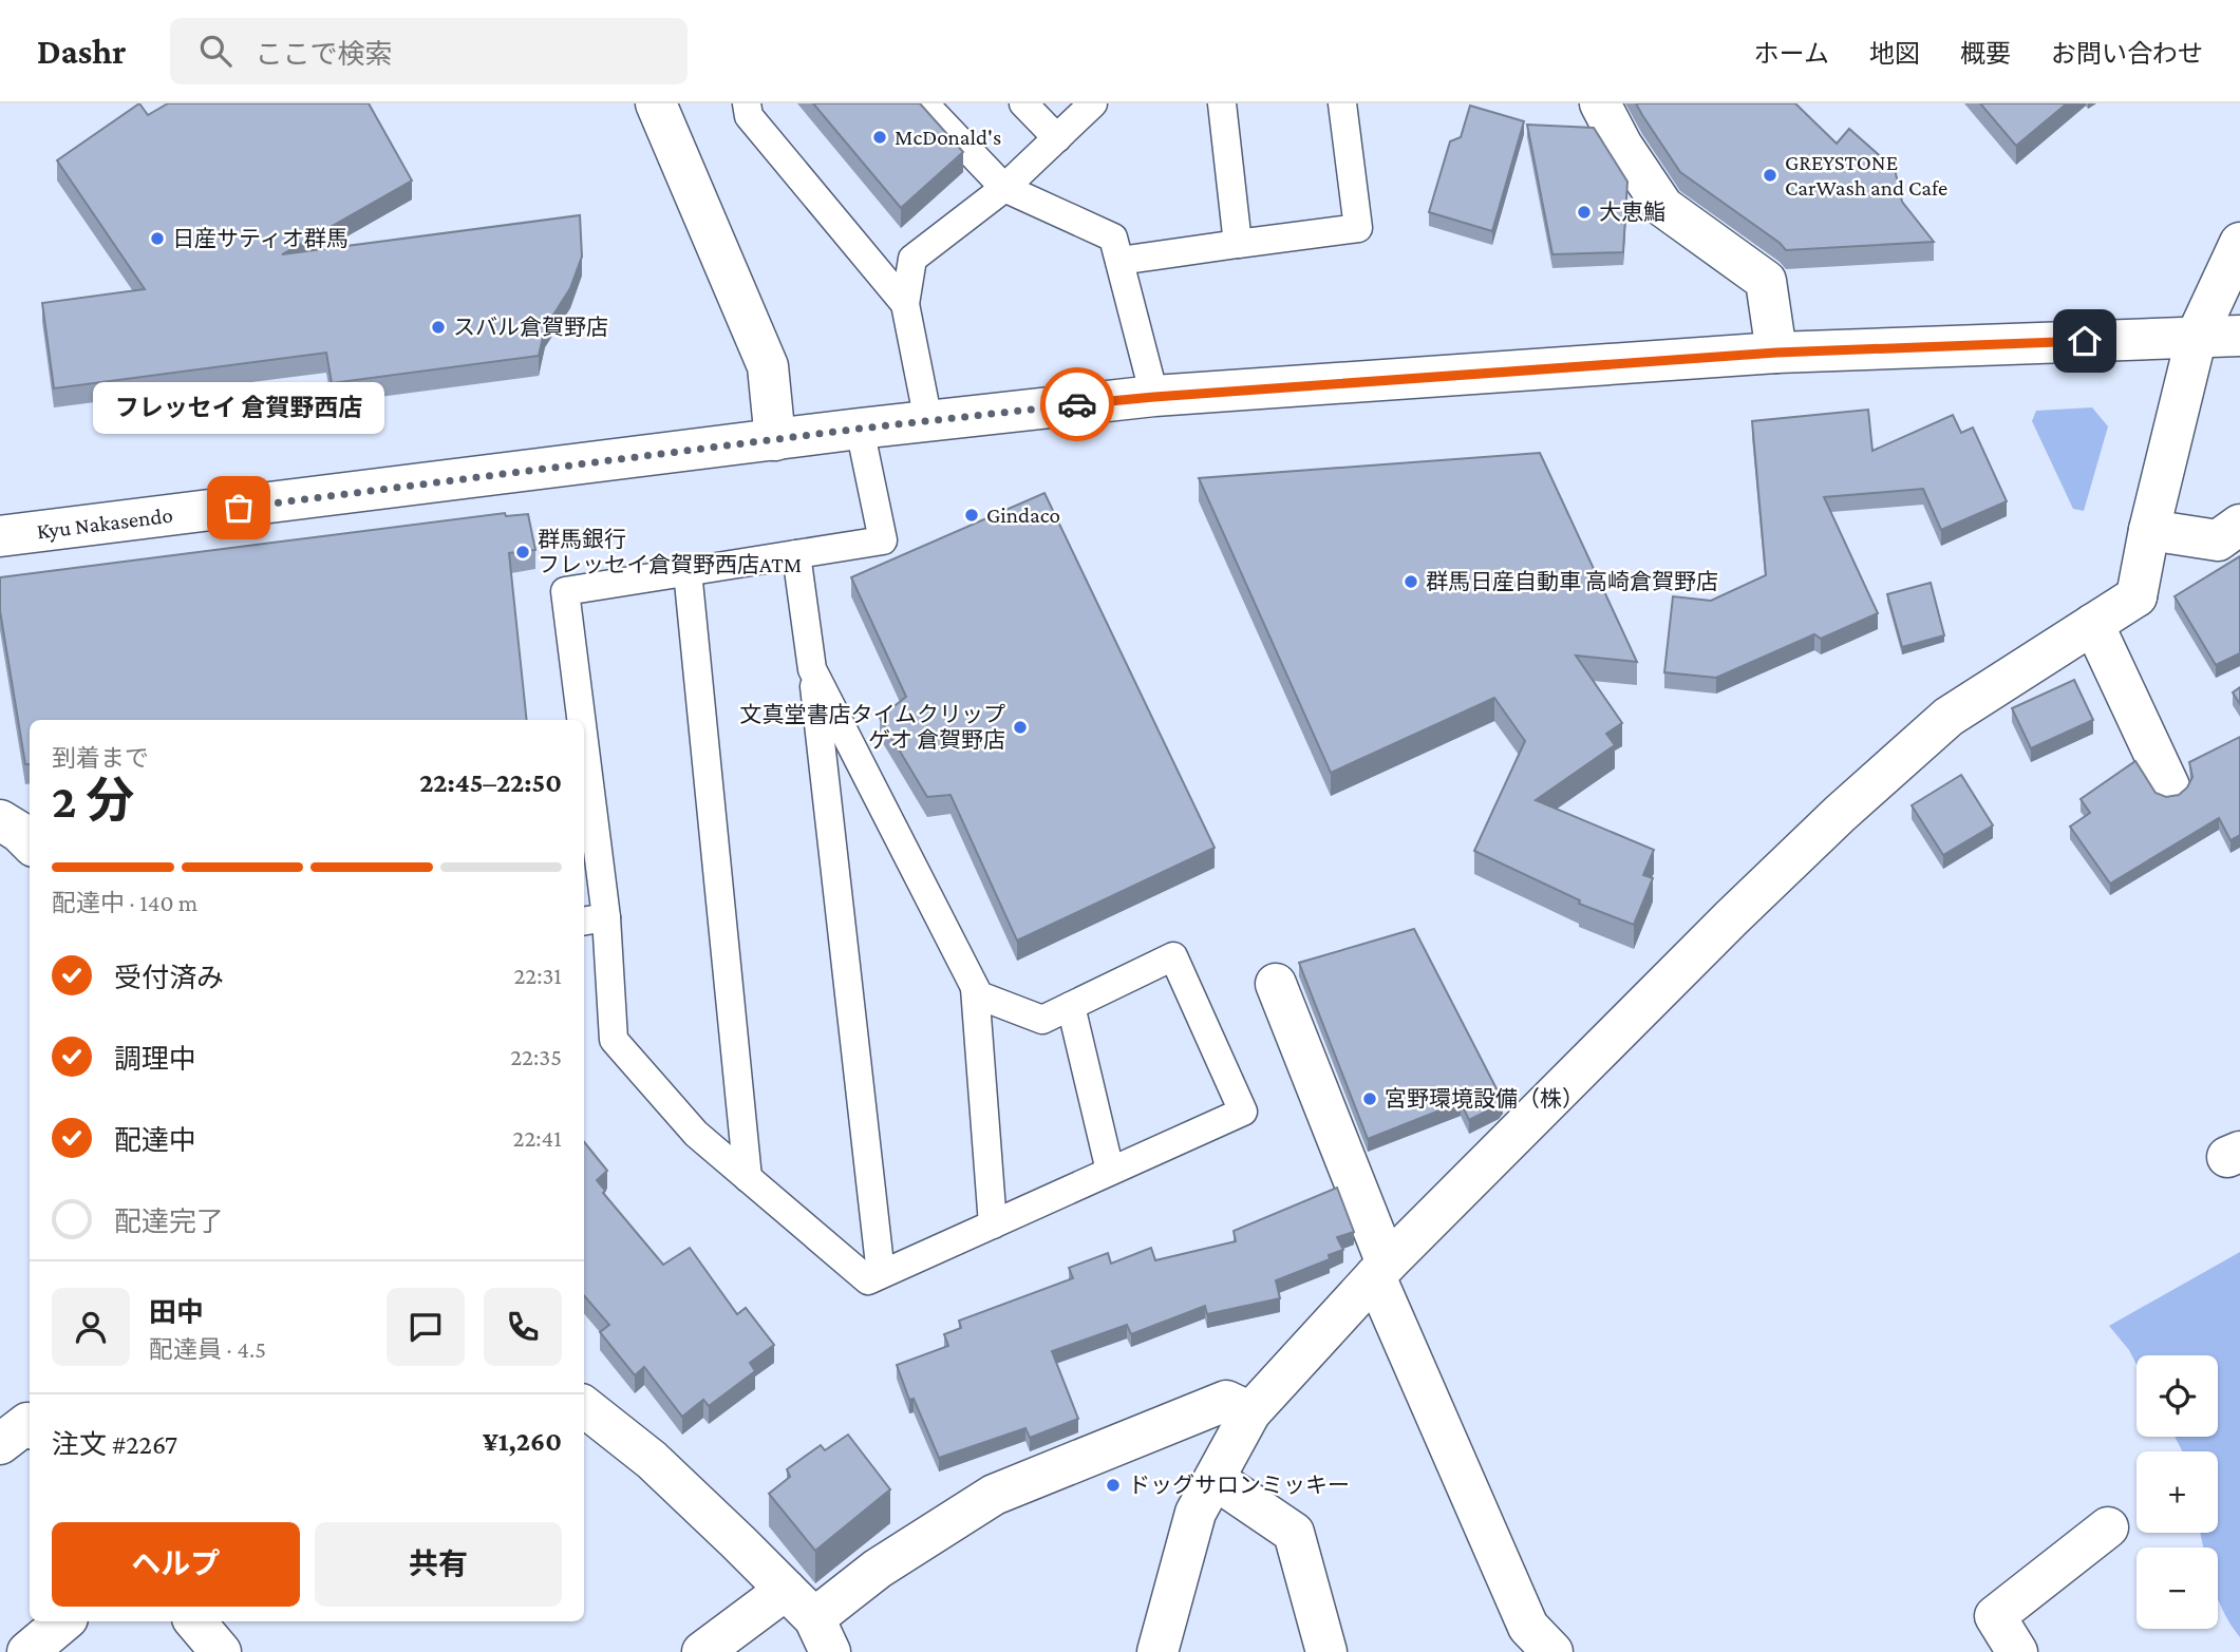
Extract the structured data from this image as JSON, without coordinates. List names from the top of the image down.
{
  "streets": {
    "street": ["Kyu Nakasendo"]
  },
  "places": [
    "McDonald's",
    "GREYSTONE CarWash and Cafe",
    "大恵鮨",
    "日産サティオ群馬",
    "スバル倉賀野店",
    "フレッセイ 倉賀野西店",
    "Gindaco",
    "群馬銀行 フレッセイ倉賀野西店ATM",
    "群馬日産自動車 高崎倉賀野店",
    "文真堂書店タイムクリップ ゲオ 倉賀野店",
    "宮野環境設備（株）",
    "ドッグサロンミッキー"
  ],
  "page": {
    "header": "Dashr",
    "search": "ここで検索",
    "nav": [
      "ホーム",
      "地図",
      "概要",
      "お問い合わせ"
    ],
    "bubble": "フレッセイ 倉賀野西店",
    "heading": ["2 分", "到着まで", "22:45–22:50"],
    "panel": [
      "田中",
      "配達員 · 4.5",
      "注文 #2267",
      "¥1,260"
    ],
    "bar": "配達中 · 140 m",
    "list": [
      ["受付済み", "22:31"],
      ["調理中", "22:35"],
      ["配達中", "22:41"],
      "配達完了"
    ],
    "map_buttons": ["+", "−"],
    "buttons": ["ヘルプ", "共有"]
  }
}
